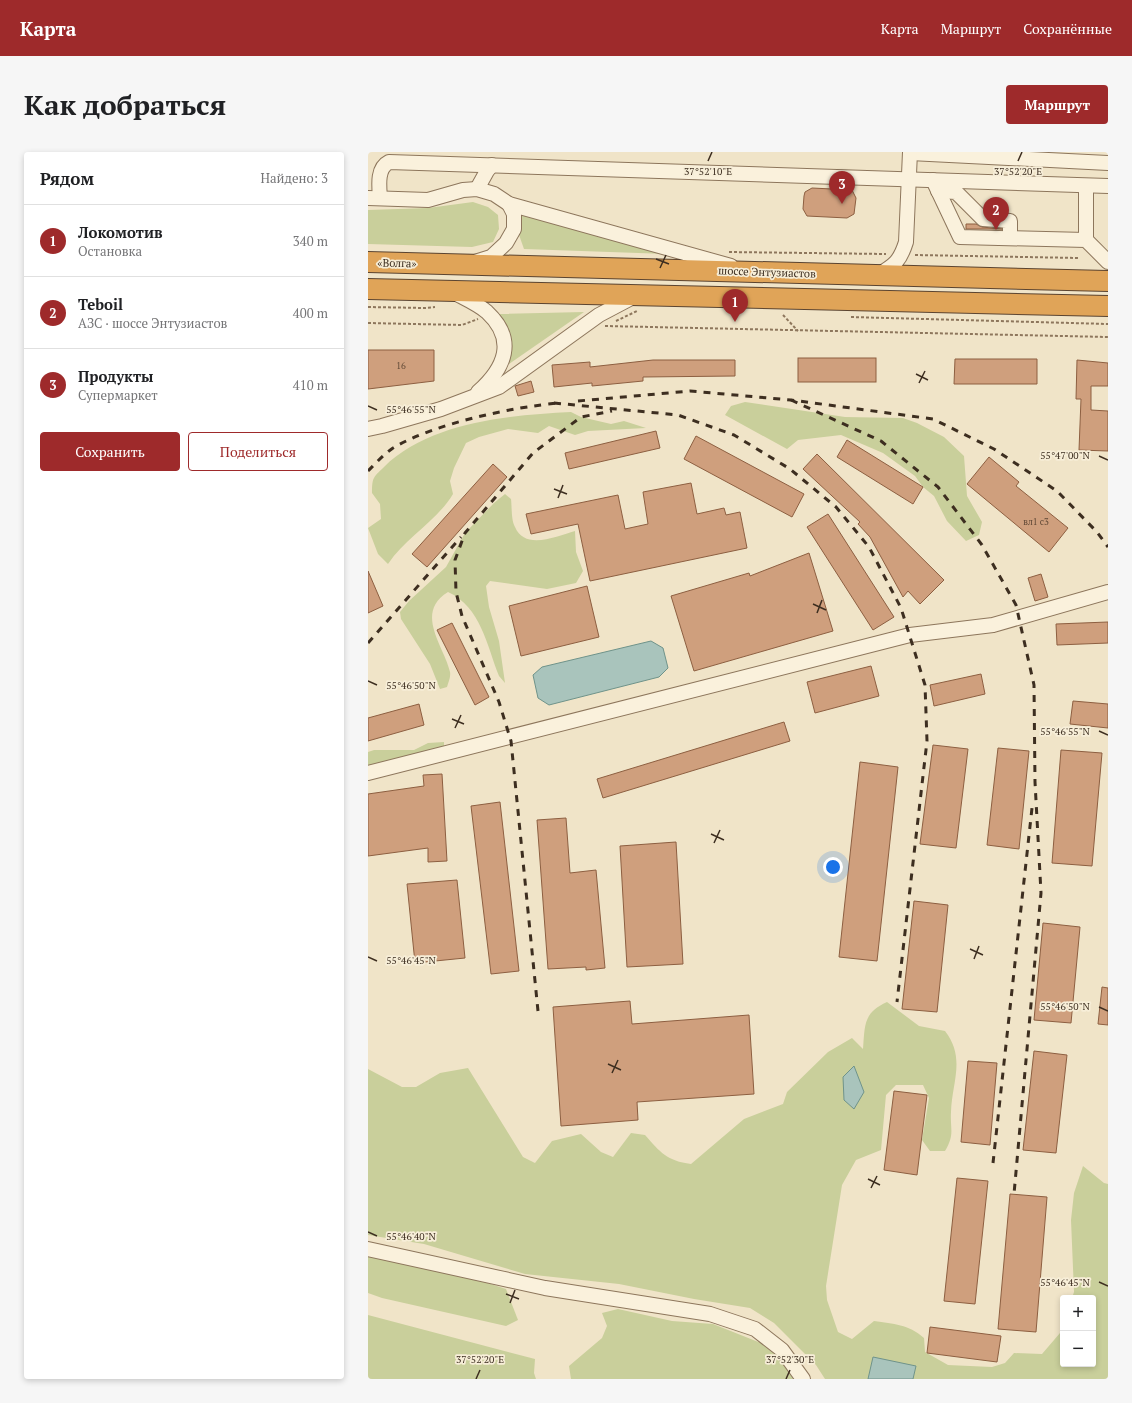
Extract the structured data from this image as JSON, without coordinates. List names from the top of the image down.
{
  "streets": {
    "highway": ["«Волга»", "шоссе Энтузиастов"]
  },
  "crossings": [
    ["«Волга»", "шоссе Энтузиастов"]
  ],
  "house_numbers": ["16", "вл1 с3"],
  "page": {
    "header": "Карта",
    "nav": ["Карта", "Маршрут", "Сохранённые"],
    "buttons": [
      "Маршрут",
      ["Сохранить", "Поделиться"]
    ],
    "title": "Как добраться",
    "heading": ["Рядом", "Найдено: 3"],
    "pins": ["3", "2", "1"],
    "list": [
      {
        "mark": "1",
        "name": "Локомотив",
        "note": "Остановка",
        "value": "340 m"
      },
      {
        "mark": "2",
        "name": "Teboil",
        "note": "АЗС · шоссе Энтузиастов",
        "value": "400 m"
      },
      {
        "mark": "3",
        "name": "Продукты",
        "note": "Супермаркет",
        "value": "410 m"
      }
    ],
    "map_buttons": ["+", "−"]
  },
  "coordinates": [
    "37°52'20\"E",
    "37°52'10\"E",
    "55°46'55\"N",
    "55°47'00\"N",
    "55°46'50\"N",
    "55°46'45\"N",
    "55°46'40\"N",
    "37°52'30\"E"
  ]
}
